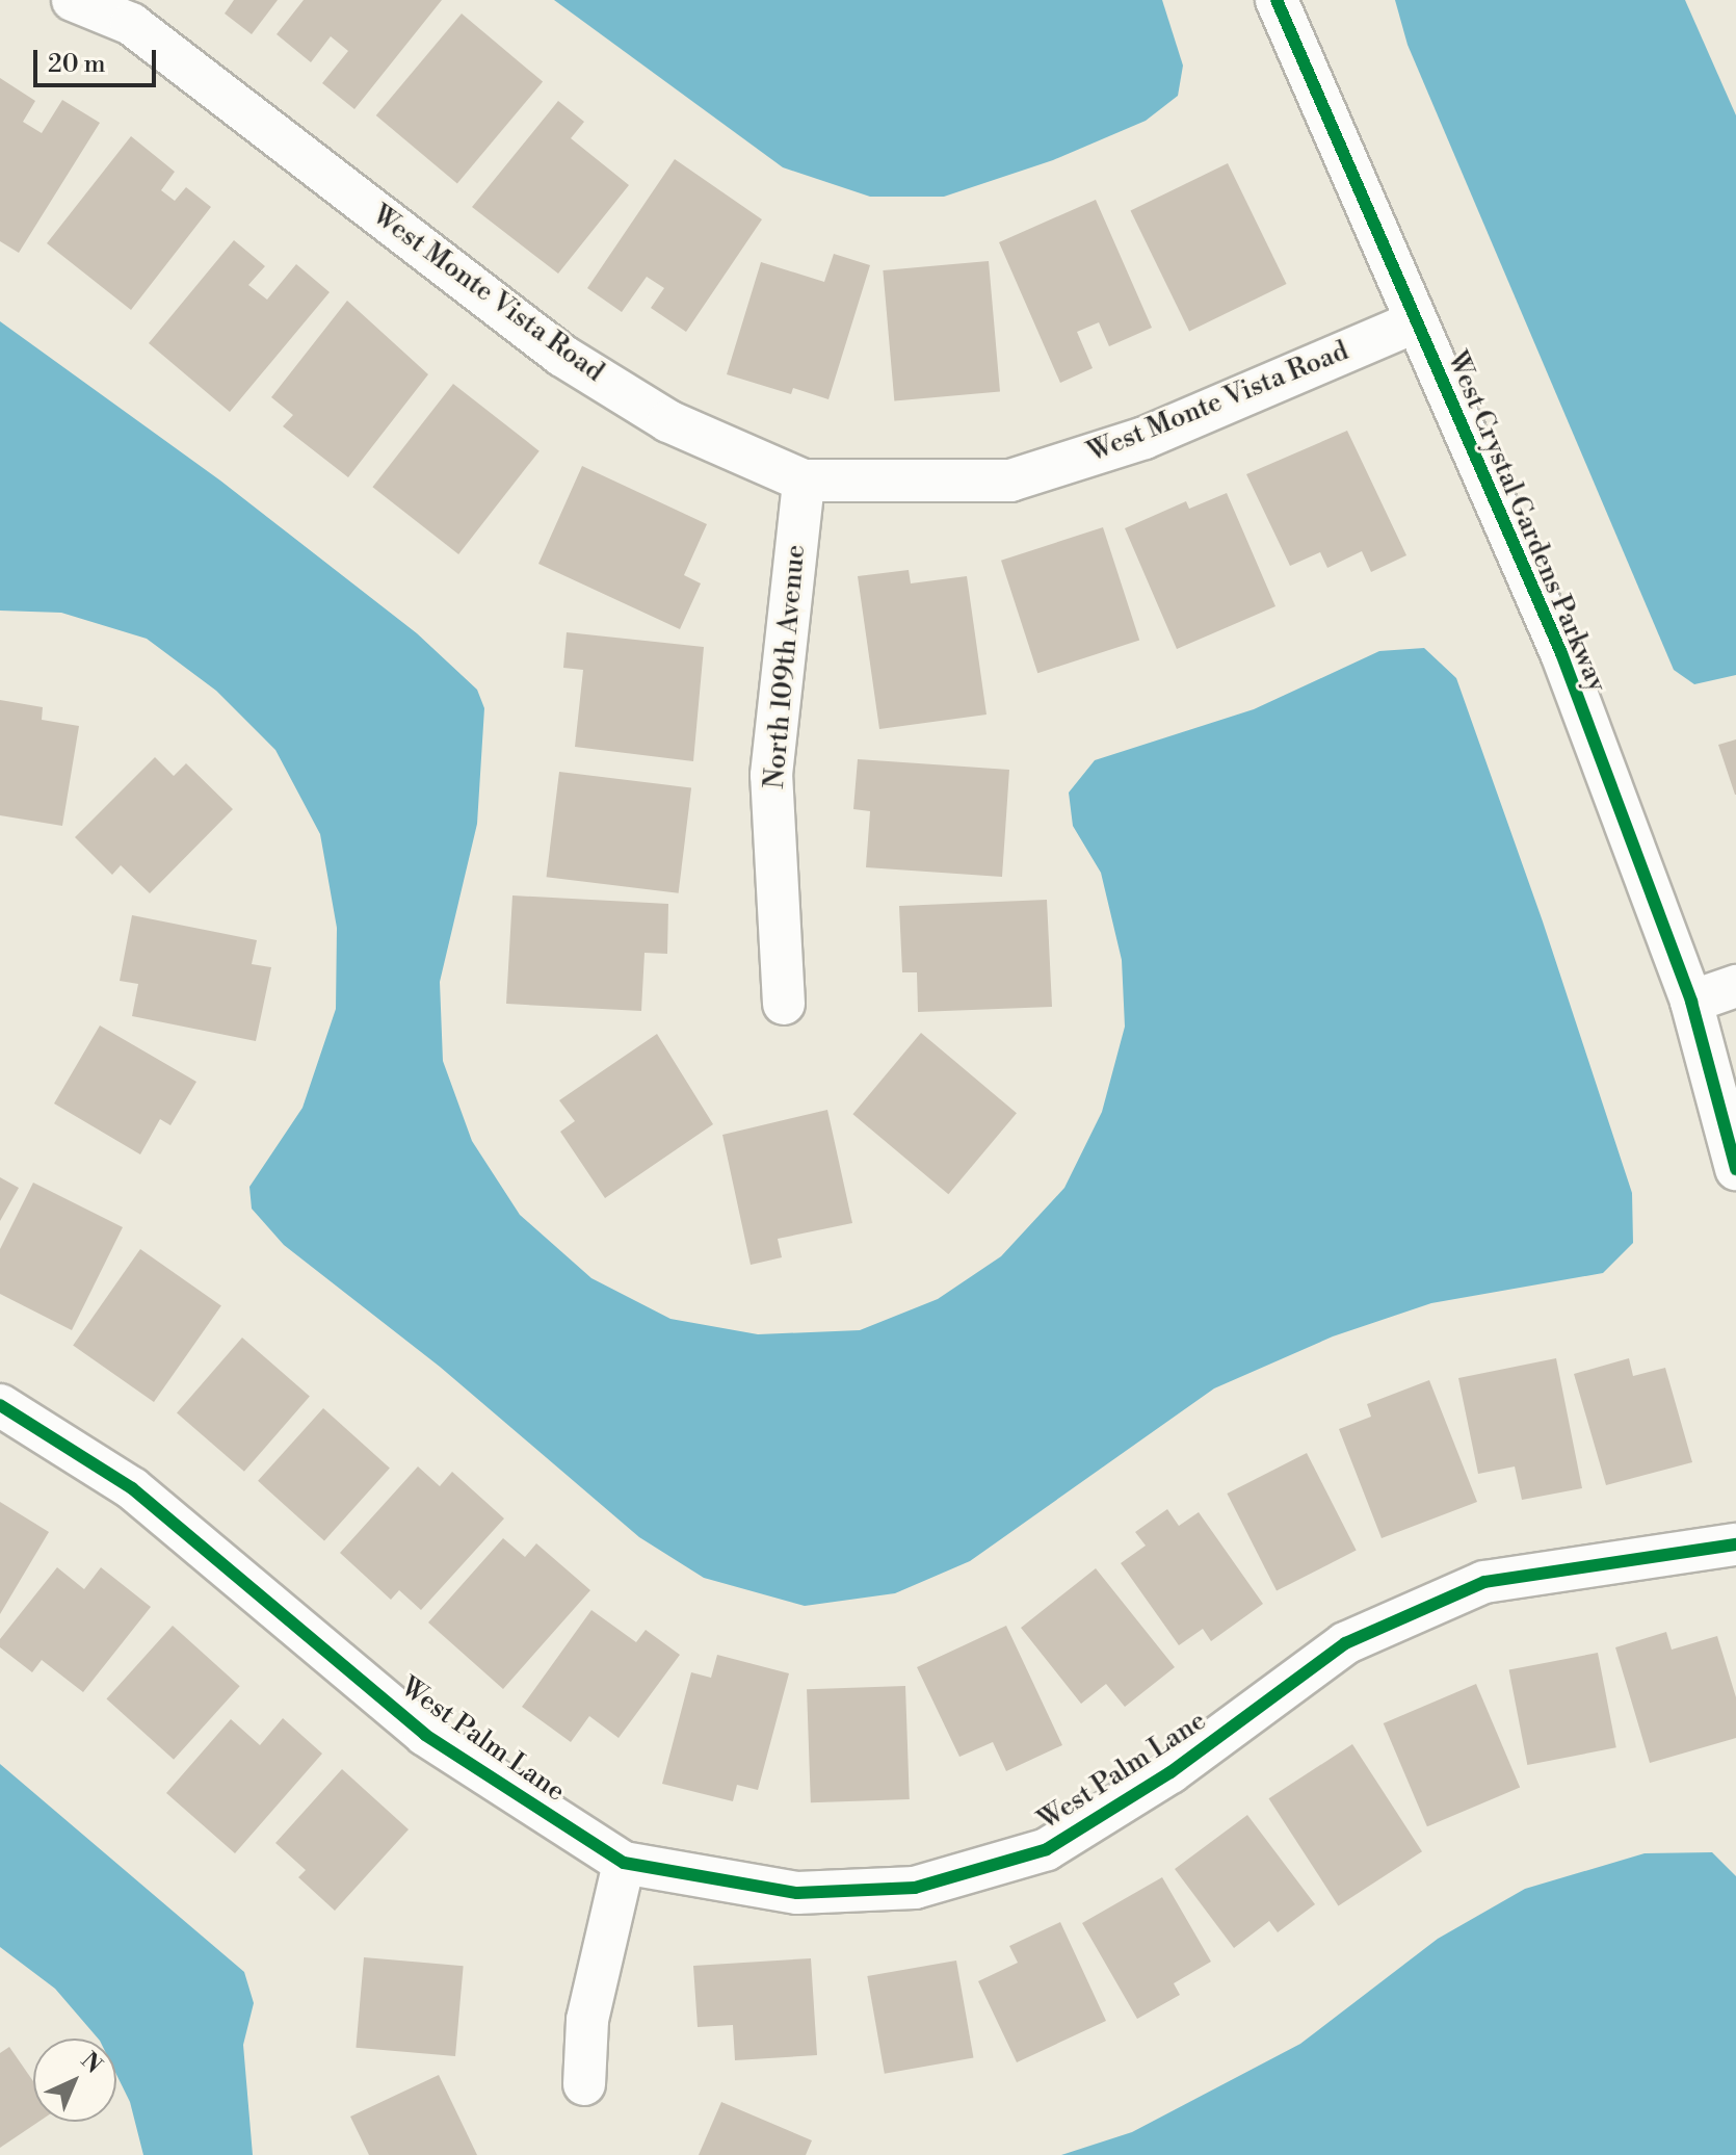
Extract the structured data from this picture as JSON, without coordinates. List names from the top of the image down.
{
  "streets": {
    "street": [
      "West Monte Vista Road",
      "West Crystal Gardens Parkway",
      "North 109th Avenue",
      "West Palm Lane"
    ]
  },
  "crossings": [
    ["West Monte Vista Road", "West Crystal Gardens Parkway"],
    ["West Monte Vista Road", "North 109th Avenue"]
  ],
  "scale_bar": "20 m",
  "north": "top right"
}
